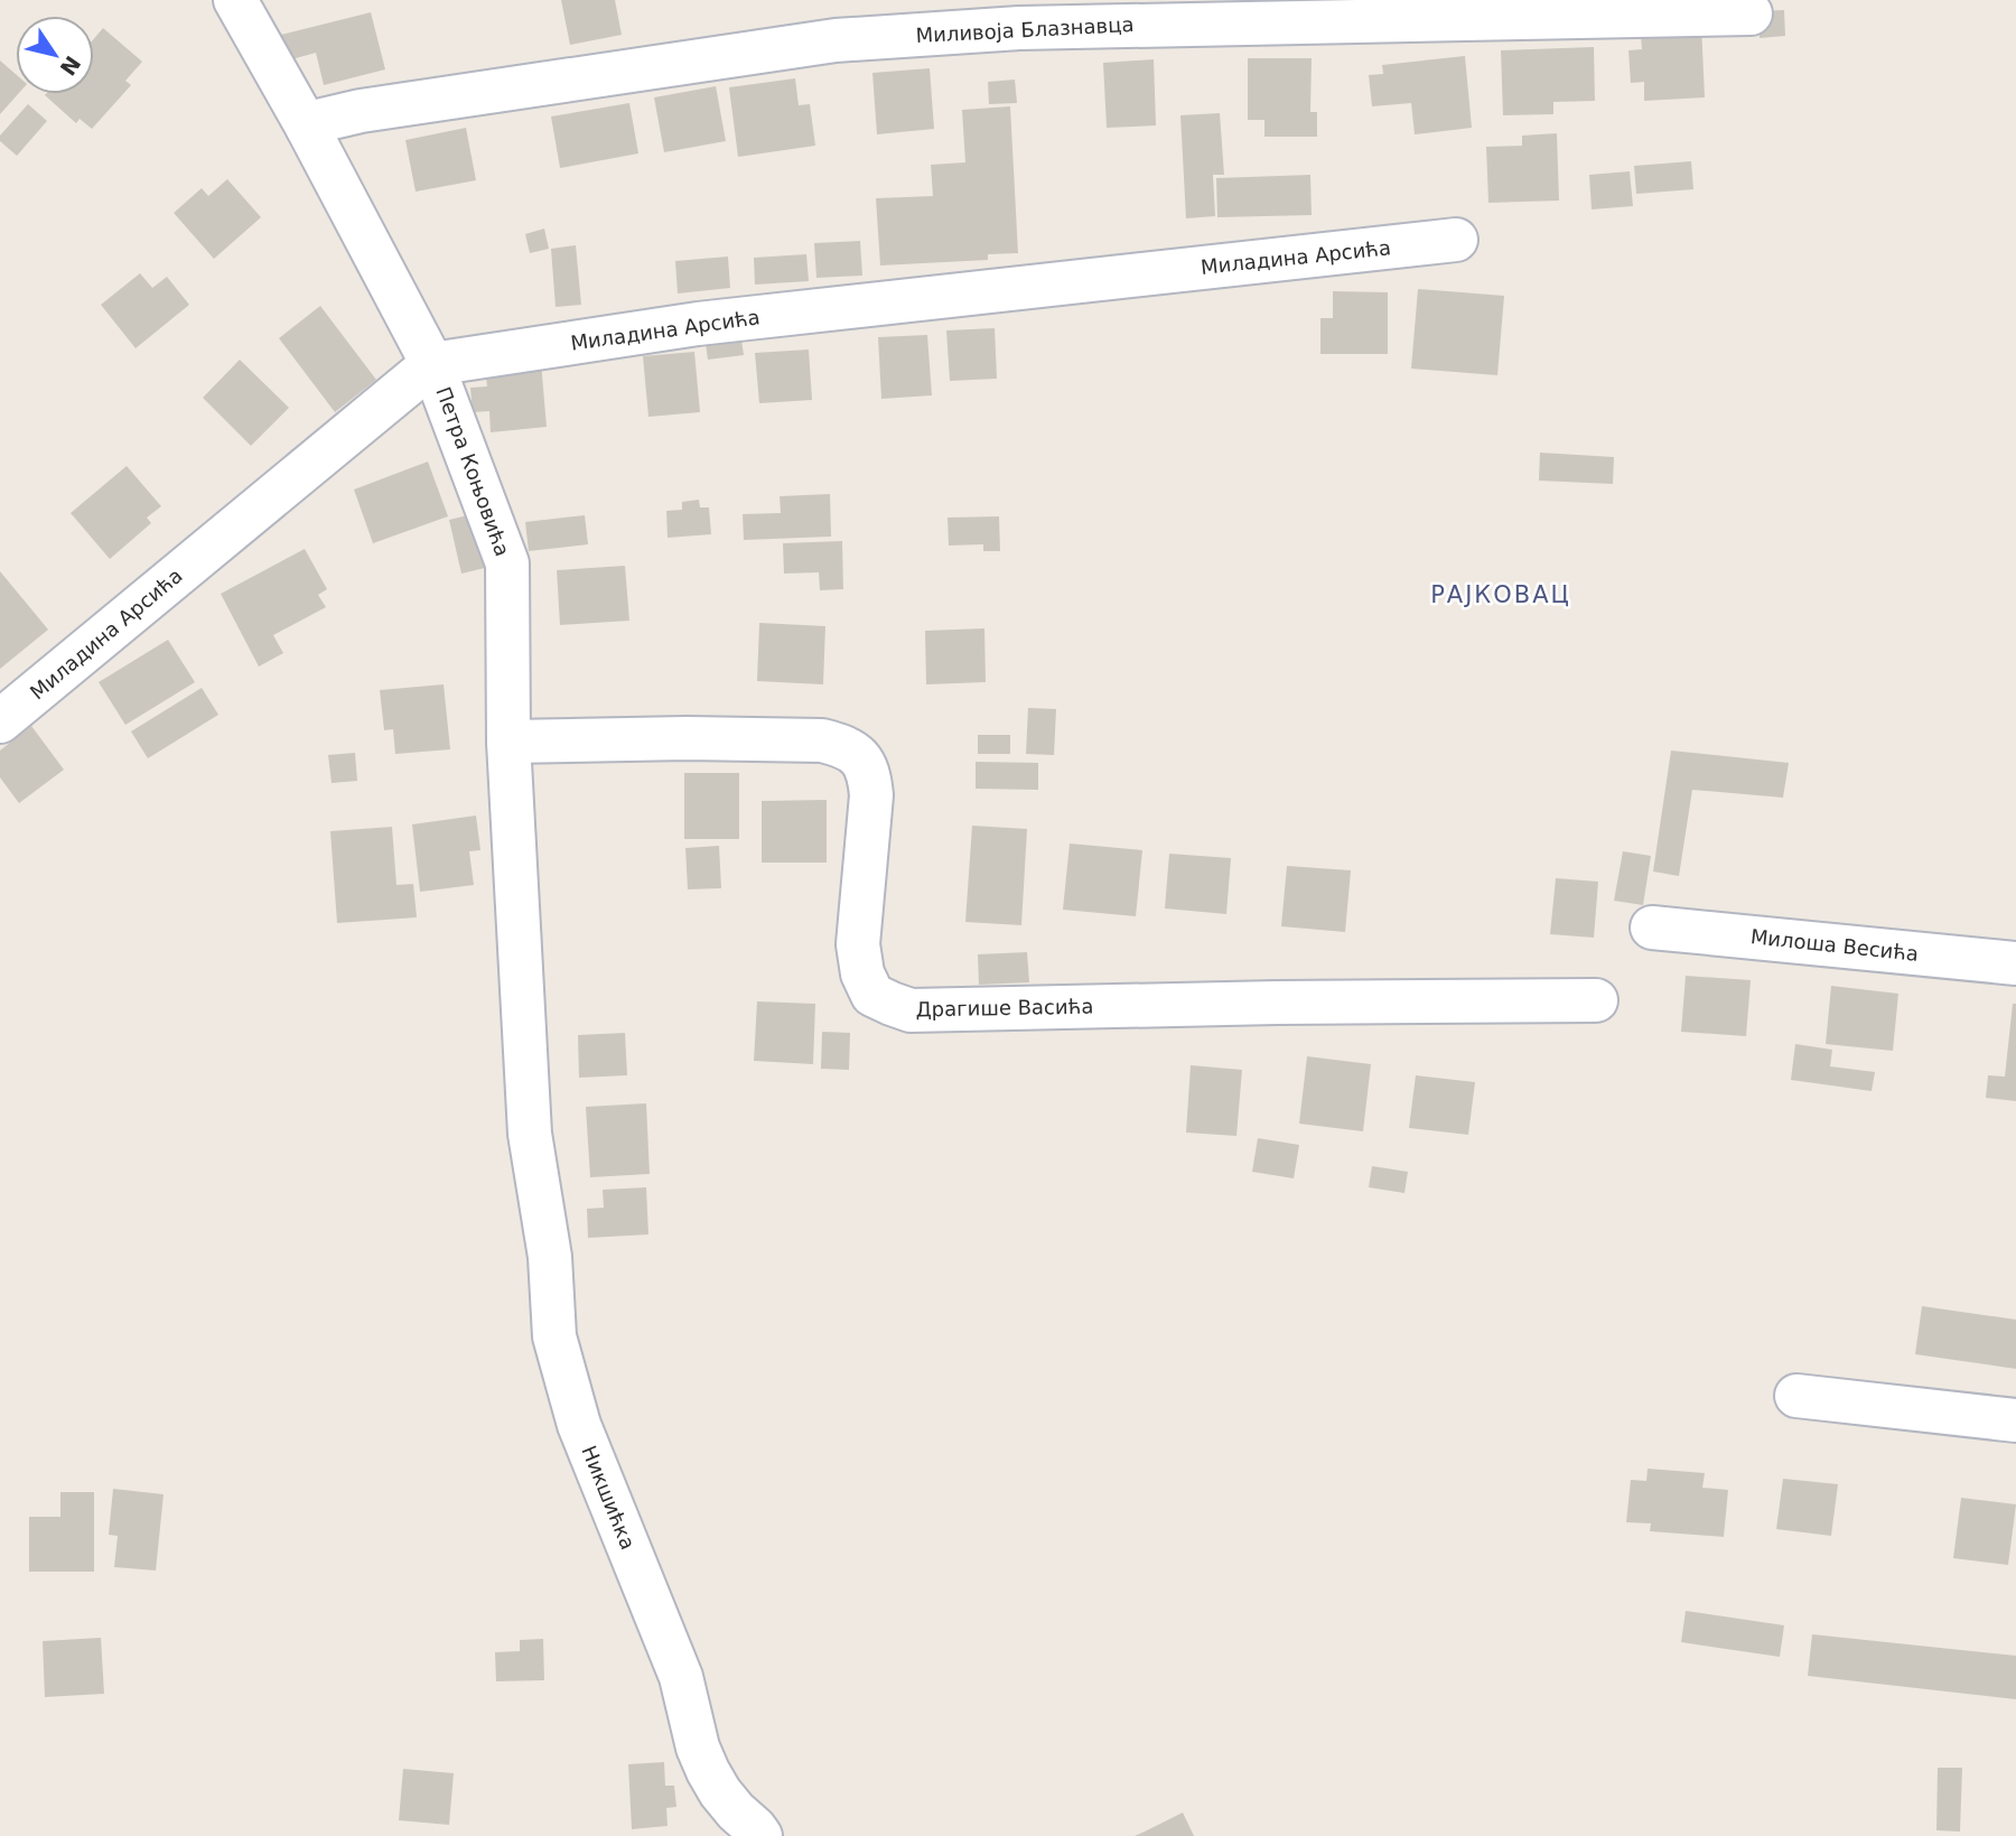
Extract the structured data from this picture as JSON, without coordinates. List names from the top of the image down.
{
  "streets": {
    "street": [
      "Миливоја Блазнавца",
      "Миладина Арсића",
      "Петра Коњовића",
      "Милоша Весића",
      "Драгише Васића",
      "Никшићка"
    ]
  },
  "crossings": [
    ["Миливоја Блазнавца", "Петра Коњовића"],
    ["Миладина Арсића", "Петра Коњовића"],
    ["Петра Коњовића", "Драгише Васића"],
    ["Петра Коњовића", "Никшићка"]
  ],
  "districts": ["РАЈКОВАЦ"],
  "north": "bottom right"
}
